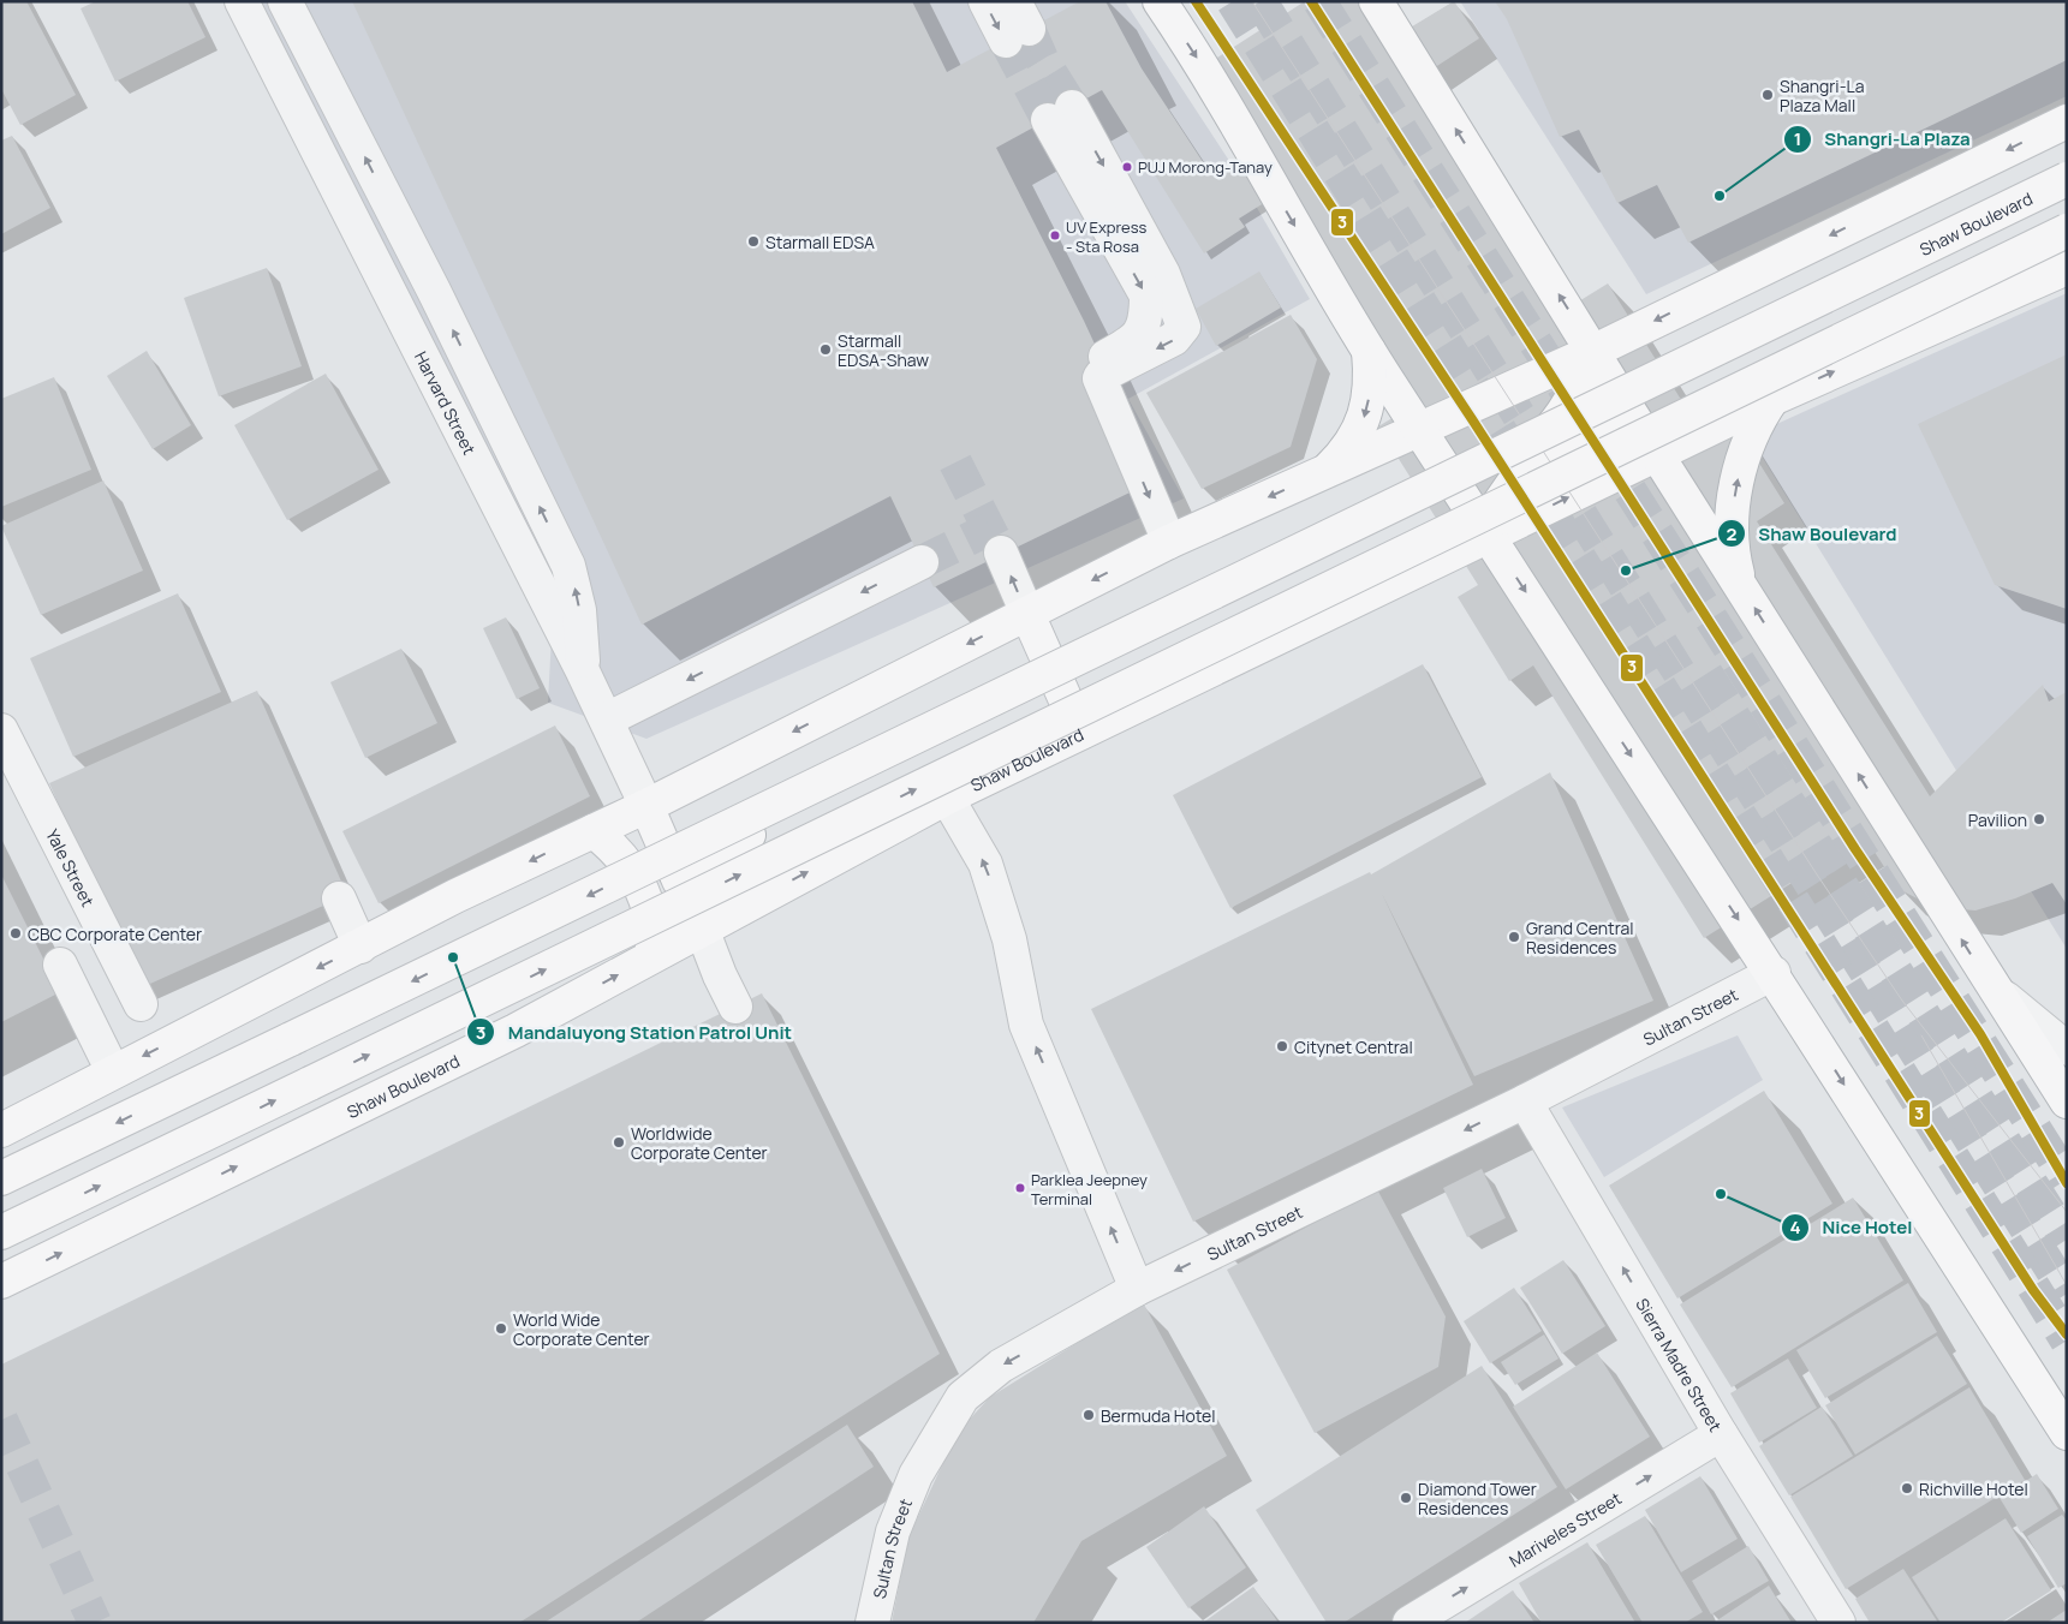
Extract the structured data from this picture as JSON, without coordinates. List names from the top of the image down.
{
  "streets": {
    "main road": ["Shaw Boulevard"],
    "street": [
      "Harvard Street",
      "Yale Street",
      "Sultan Street",
      "Sierra Madre Street",
      "Mariveles Street"
    ]
  },
  "crossings": [
    ["Sultan Street", "Sierra Madre Street"],
    ["Sierra Madre Street", "Mariveles Street"]
  ],
  "one_way": ["Sultan Street", "Sierra Madre Street", "Mariveles Street"],
  "places": [
    "Shangri-La Plaza Mall",
    "PUJ Morong-Tanay",
    "Shangri-La Plaza",
    "UV Express - Sta Rosa",
    "Starmall EDSA",
    "Starmall EDSA-Shaw",
    "Shaw Boulevard",
    "Pavilion",
    "CBC Corporate Center",
    "Grand Central Residences",
    "Mandaluyong Station Patrol Unit",
    "Citynet Central",
    "Worldwide Corporate Center",
    "Parklea Jeepney Terminal",
    "Nice Hotel",
    "World Wide Corporate Center",
    "Bermuda Hotel",
    "Richville Hotel",
    "Diamond Tower Residences"
  ],
  "lines": ["transit line 3"]
}
